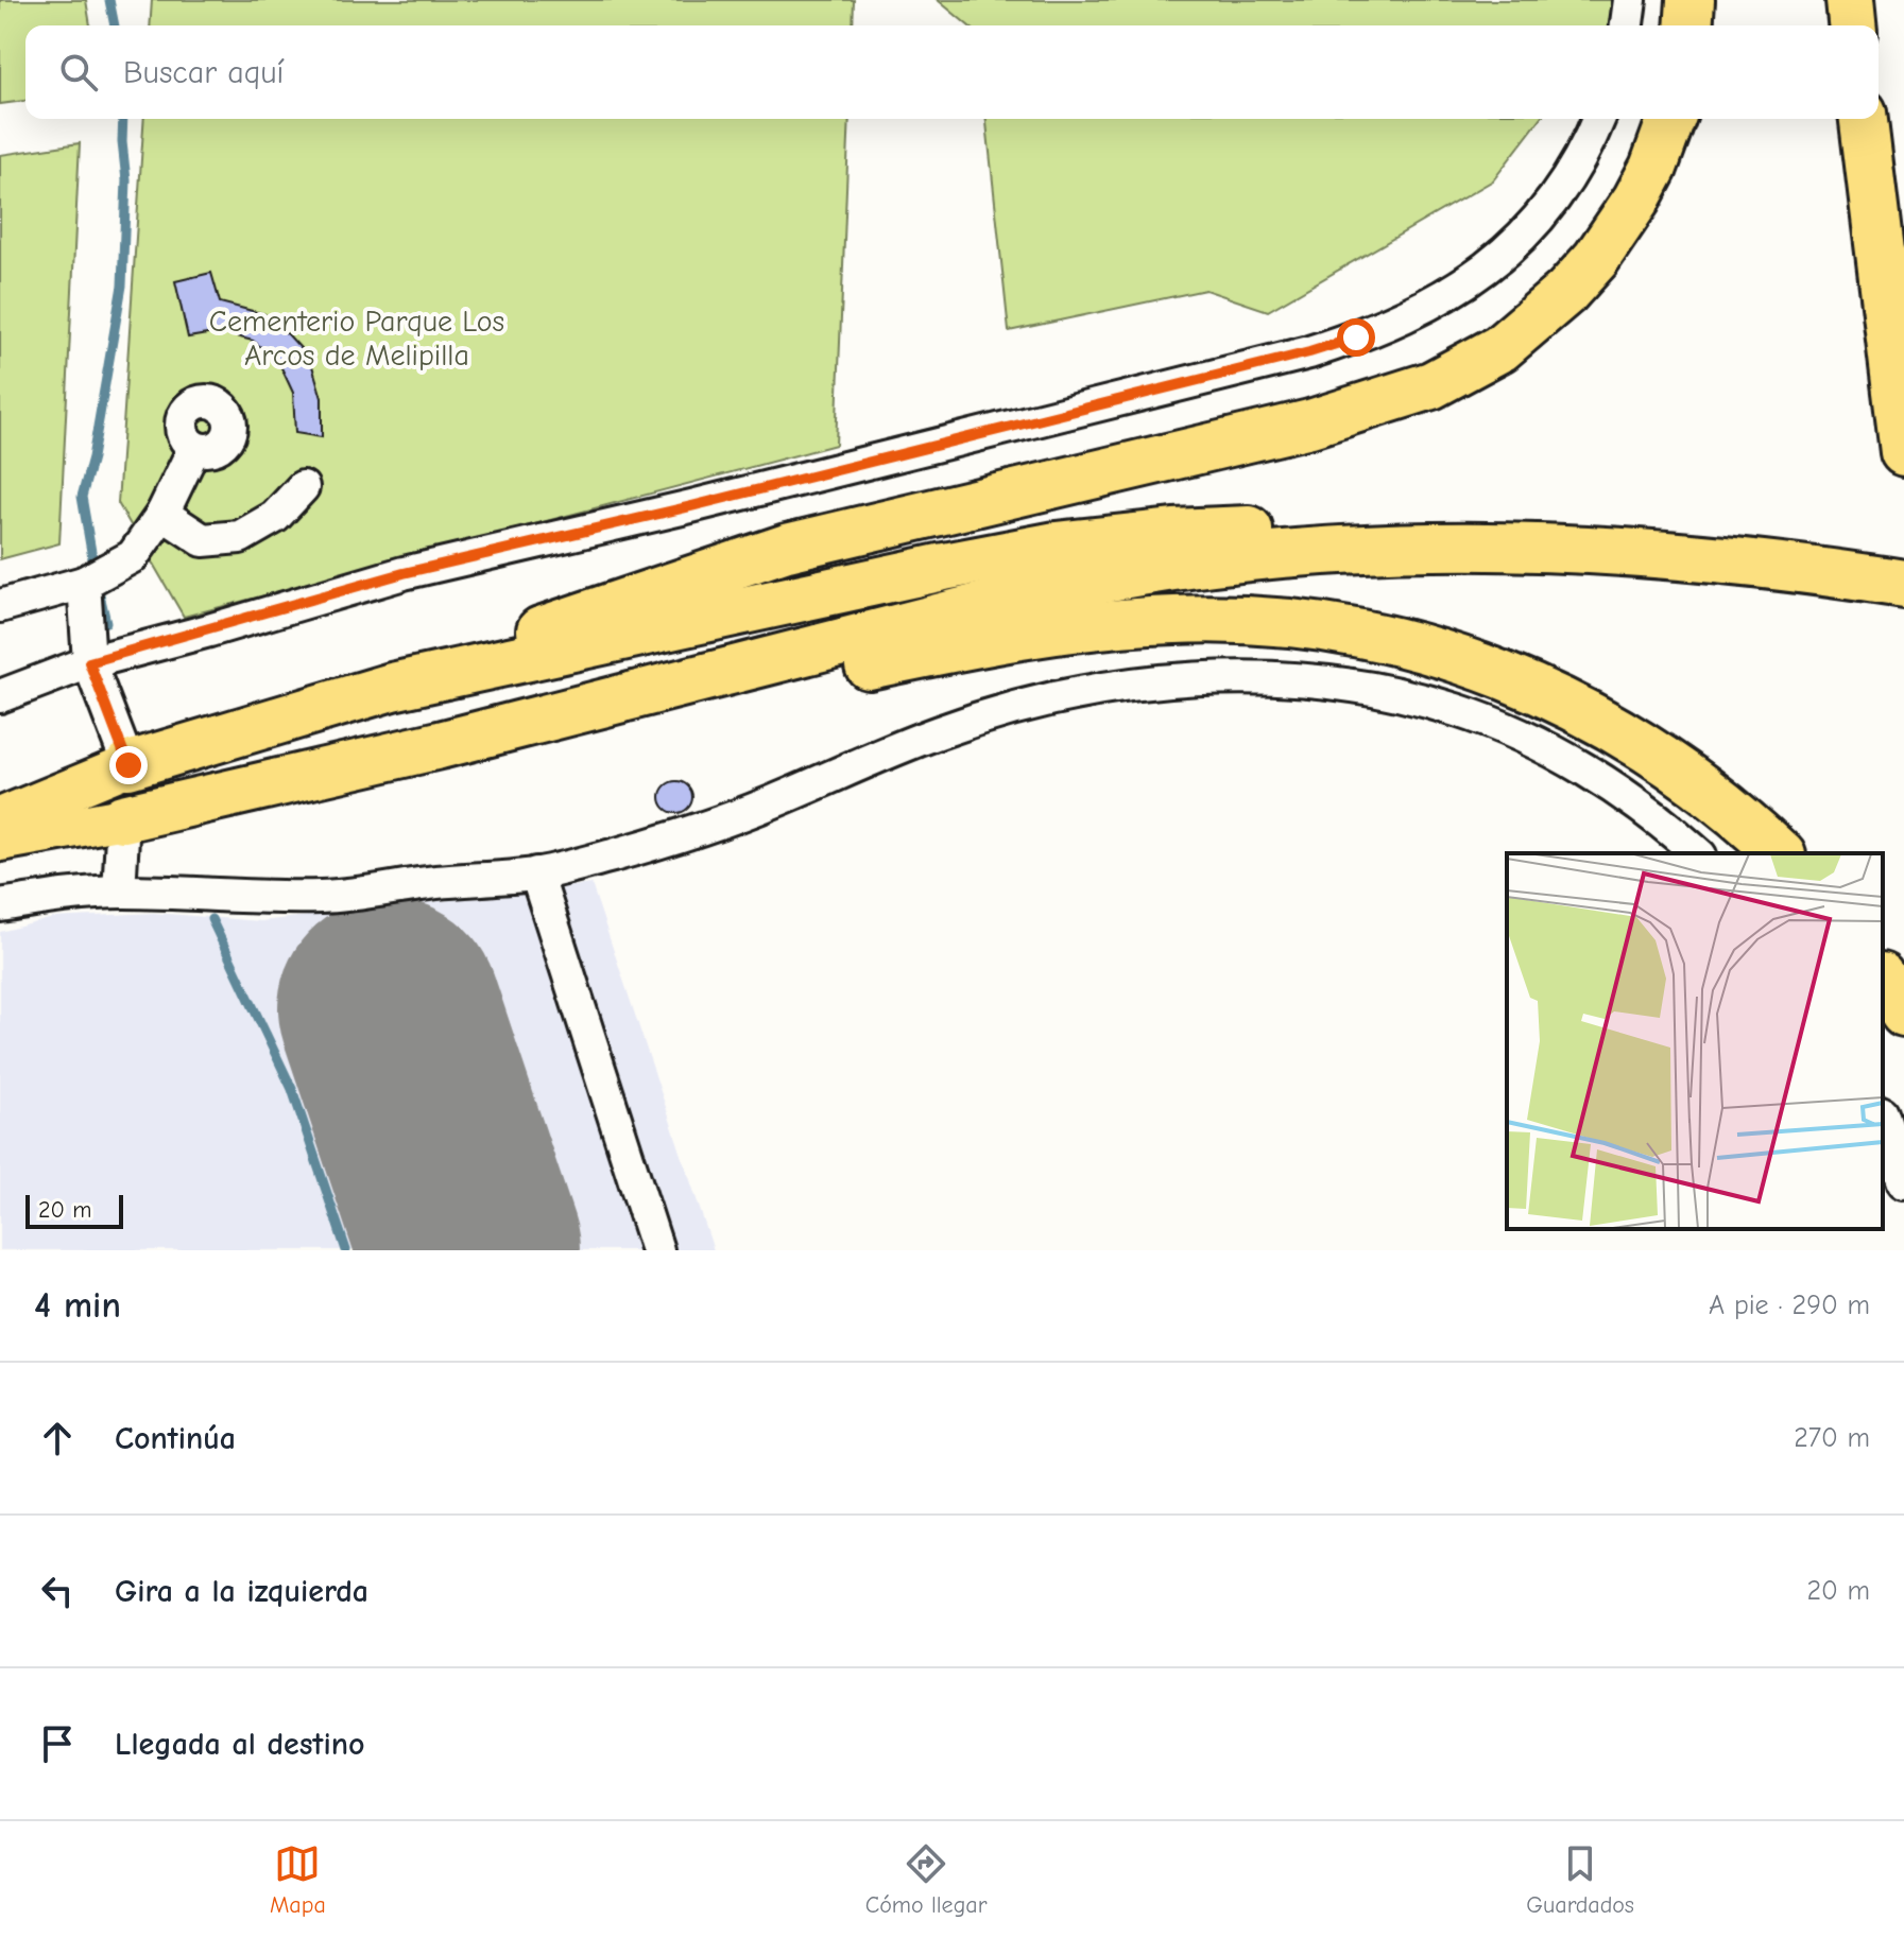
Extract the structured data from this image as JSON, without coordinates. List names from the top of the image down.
{
  "parks": ["Cementerio Parque Los Arcos de Melipilla"],
  "scale_bar": "20 m",
  "page": {
    "search": "Buscar aquí",
    "scale": "20 m",
    "heading": ["4 min", "A pie · 290 m"],
    "list": [
      ["Continúa", "270 m"],
      ["Gira a la izquierda", "20 m"],
      "Llegada al destino"
    ],
    "nav": ["Mapa", "Cómo llegar", "Guardados"]
  }
}
